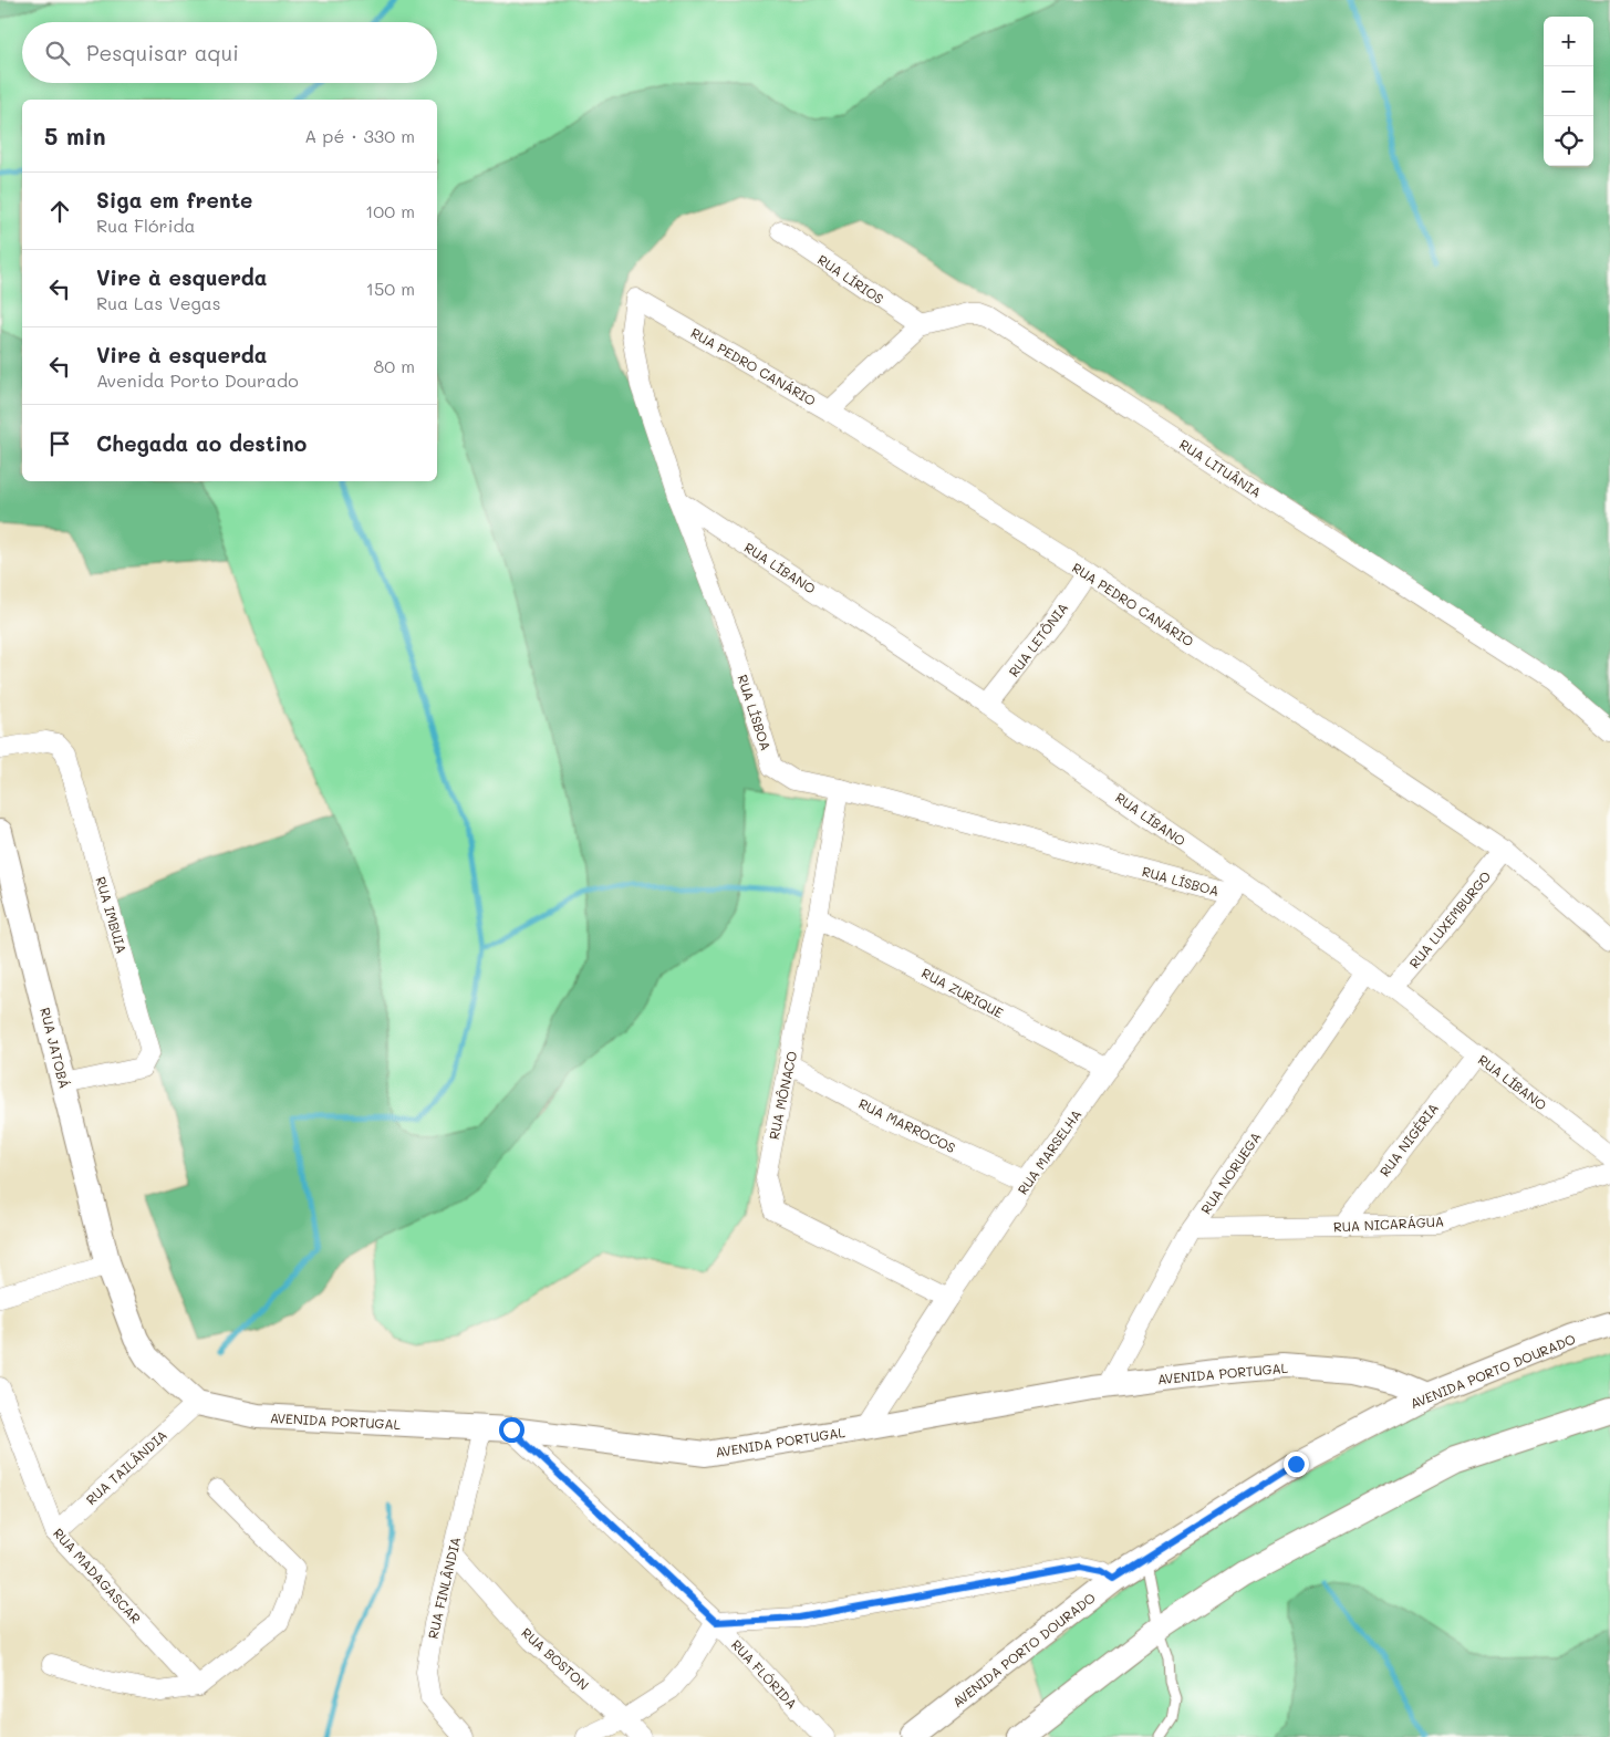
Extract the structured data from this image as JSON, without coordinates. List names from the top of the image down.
{
  "streets": {
    "street": [
      "RUA LÍRIOS",
      "RUA PEDRO CANÁRIO",
      "RUA LITUÂNIA",
      "RUA LÍBANO",
      "RUA LETÔNIA",
      "RUA LÍSBOA",
      "RUA IMBUIA",
      "RUA LUXEMBURGO",
      "RUA ZURIQUE",
      "RUA JATOBÁ",
      "RUA MÔNACO",
      "RUA MARROCOS",
      "RUA NIGÉRIA",
      "RUA MARSELHA",
      "RUA NORUEGA",
      "RUA NICARÁGUA",
      "AVENIDA PORTO DOURADO",
      "AVENIDA PORTUGAL",
      "RUA TAILÂNDIA",
      "RUA MADAGASCAR",
      "RUA FINLÂNDIA",
      "RUA BOSTON",
      "RUA FLÓRIDA"
    ]
  },
  "crossings": [
    ["RUA LÍRIOS", "RUA LITUÂNIA"],
    ["RUA PEDRO CANÁRIO", "RUA LITUÂNIA"],
    ["RUA PEDRO CANÁRIO", "RUA LETÔNIA"],
    ["RUA PEDRO CANÁRIO", "RUA LÍSBOA"],
    ["RUA PEDRO CANÁRIO", "RUA LUXEMBURGO"],
    ["RUA LÍBANO", "RUA LETÔNIA"],
    ["RUA LÍBANO", "RUA LÍSBOA"],
    ["RUA LÍBANO", "RUA LUXEMBURGO"],
    ["RUA LÍBANO", "RUA NIGÉRIA"],
    ["RUA LÍBANO", "RUA MARSELHA"],
    ["RUA LÍBANO", "RUA NORUEGA"],
    ["RUA LÍSBOA", "RUA MÔNACO"],
    ["RUA LÍSBOA", "RUA MARSELHA"],
    ["RUA IMBUIA", "RUA JATOBÁ"],
    ["RUA ZURIQUE", "RUA MÔNACO"],
    ["RUA ZURIQUE", "RUA MARSELHA"],
    ["RUA MÔNACO", "RUA MARROCOS"],
    ["RUA MÔNACO", "RUA MARSELHA"],
    ["RUA MARROCOS", "RUA MARSELHA"],
    ["RUA NIGÉRIA", "RUA NICARÁGUA"],
    ["RUA MARSELHA", "AVENIDA PORTUGAL"],
    ["RUA NORUEGA", "RUA NICARÁGUA"],
    ["RUA NORUEGA", "AVENIDA PORTUGAL"],
    ["AVENIDA PORTO DOURADO", "AVENIDA PORTUGAL"],
    ["AVENIDA PORTUGAL", "RUA TAILÂNDIA"],
    ["AVENIDA PORTUGAL", "RUA FINLÂNDIA"],
    ["AVENIDA PORTUGAL", "RUA FLÓRIDA"],
    ["RUA TAILÂNDIA", "RUA MADAGASCAR"],
    ["RUA FINLÂNDIA", "RUA BOSTON"]
  ],
  "page": {
    "map_buttons": ["+", "−"],
    "search": "Pesquisar aqui",
    "heading": ["5 min", "A pé · 330 m"],
    "list": [
      ["Siga em frente", "Rua Flórida", "100 m"],
      ["Vire à esquerda", "Rua Las Vegas", "150 m"],
      ["Vire à esquerda", "Avenida Porto Dourado", "80 m"],
      "Chegada ao destino"
    ]
  }
}
